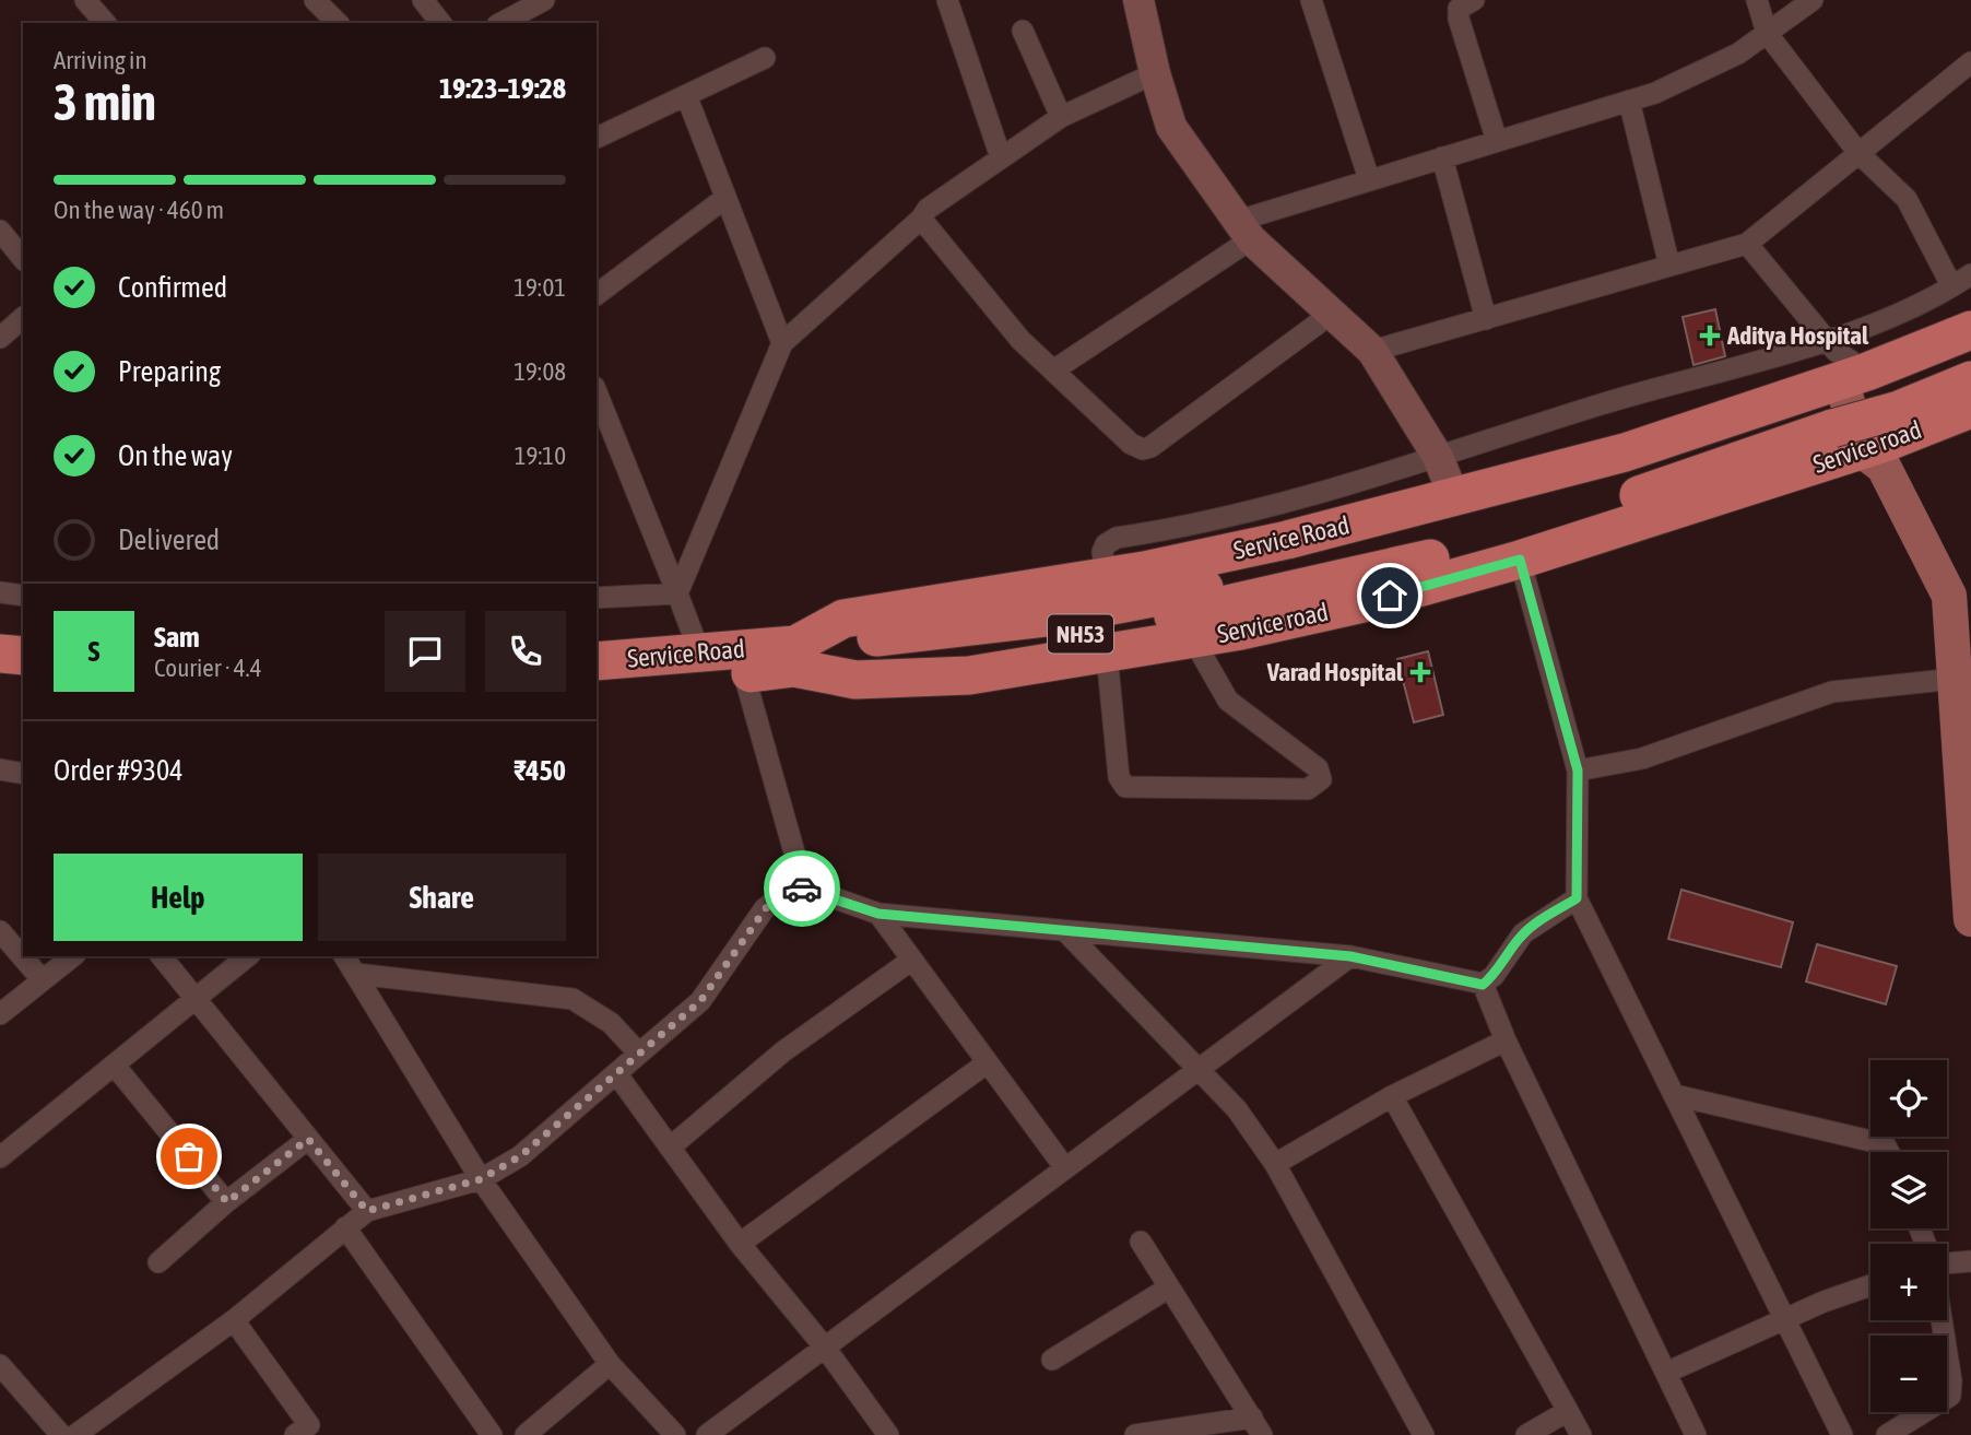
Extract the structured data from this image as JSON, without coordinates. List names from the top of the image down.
{
  "streets": {
    "highway": ["Service road", "Service Road", "NH53"]
  },
  "crossings": [
    ["Service road", "Service Road"],
    ["Service road", "NH53"],
    ["Service Road", "NH53"]
  ],
  "places": {
    "health": ["Aditya Hospital", "Varad Hospital"]
  },
  "page": {
    "heading": ["3 min", "Arriving in", "19:23–19:28"],
    "panel": [
      "Sam",
      "Courier · 4.4",
      "Order #9304",
      "₹450"
    ],
    "bar": "On the way · 460 m",
    "list": [
      ["Confirmed", "19:01"],
      ["Preparing", "19:08"],
      ["On the way", "19:10"],
      "Delivered"
    ],
    "round": "S",
    "buttons": ["Help", "Share"],
    "map_buttons": ["+", "−"]
  }
}
